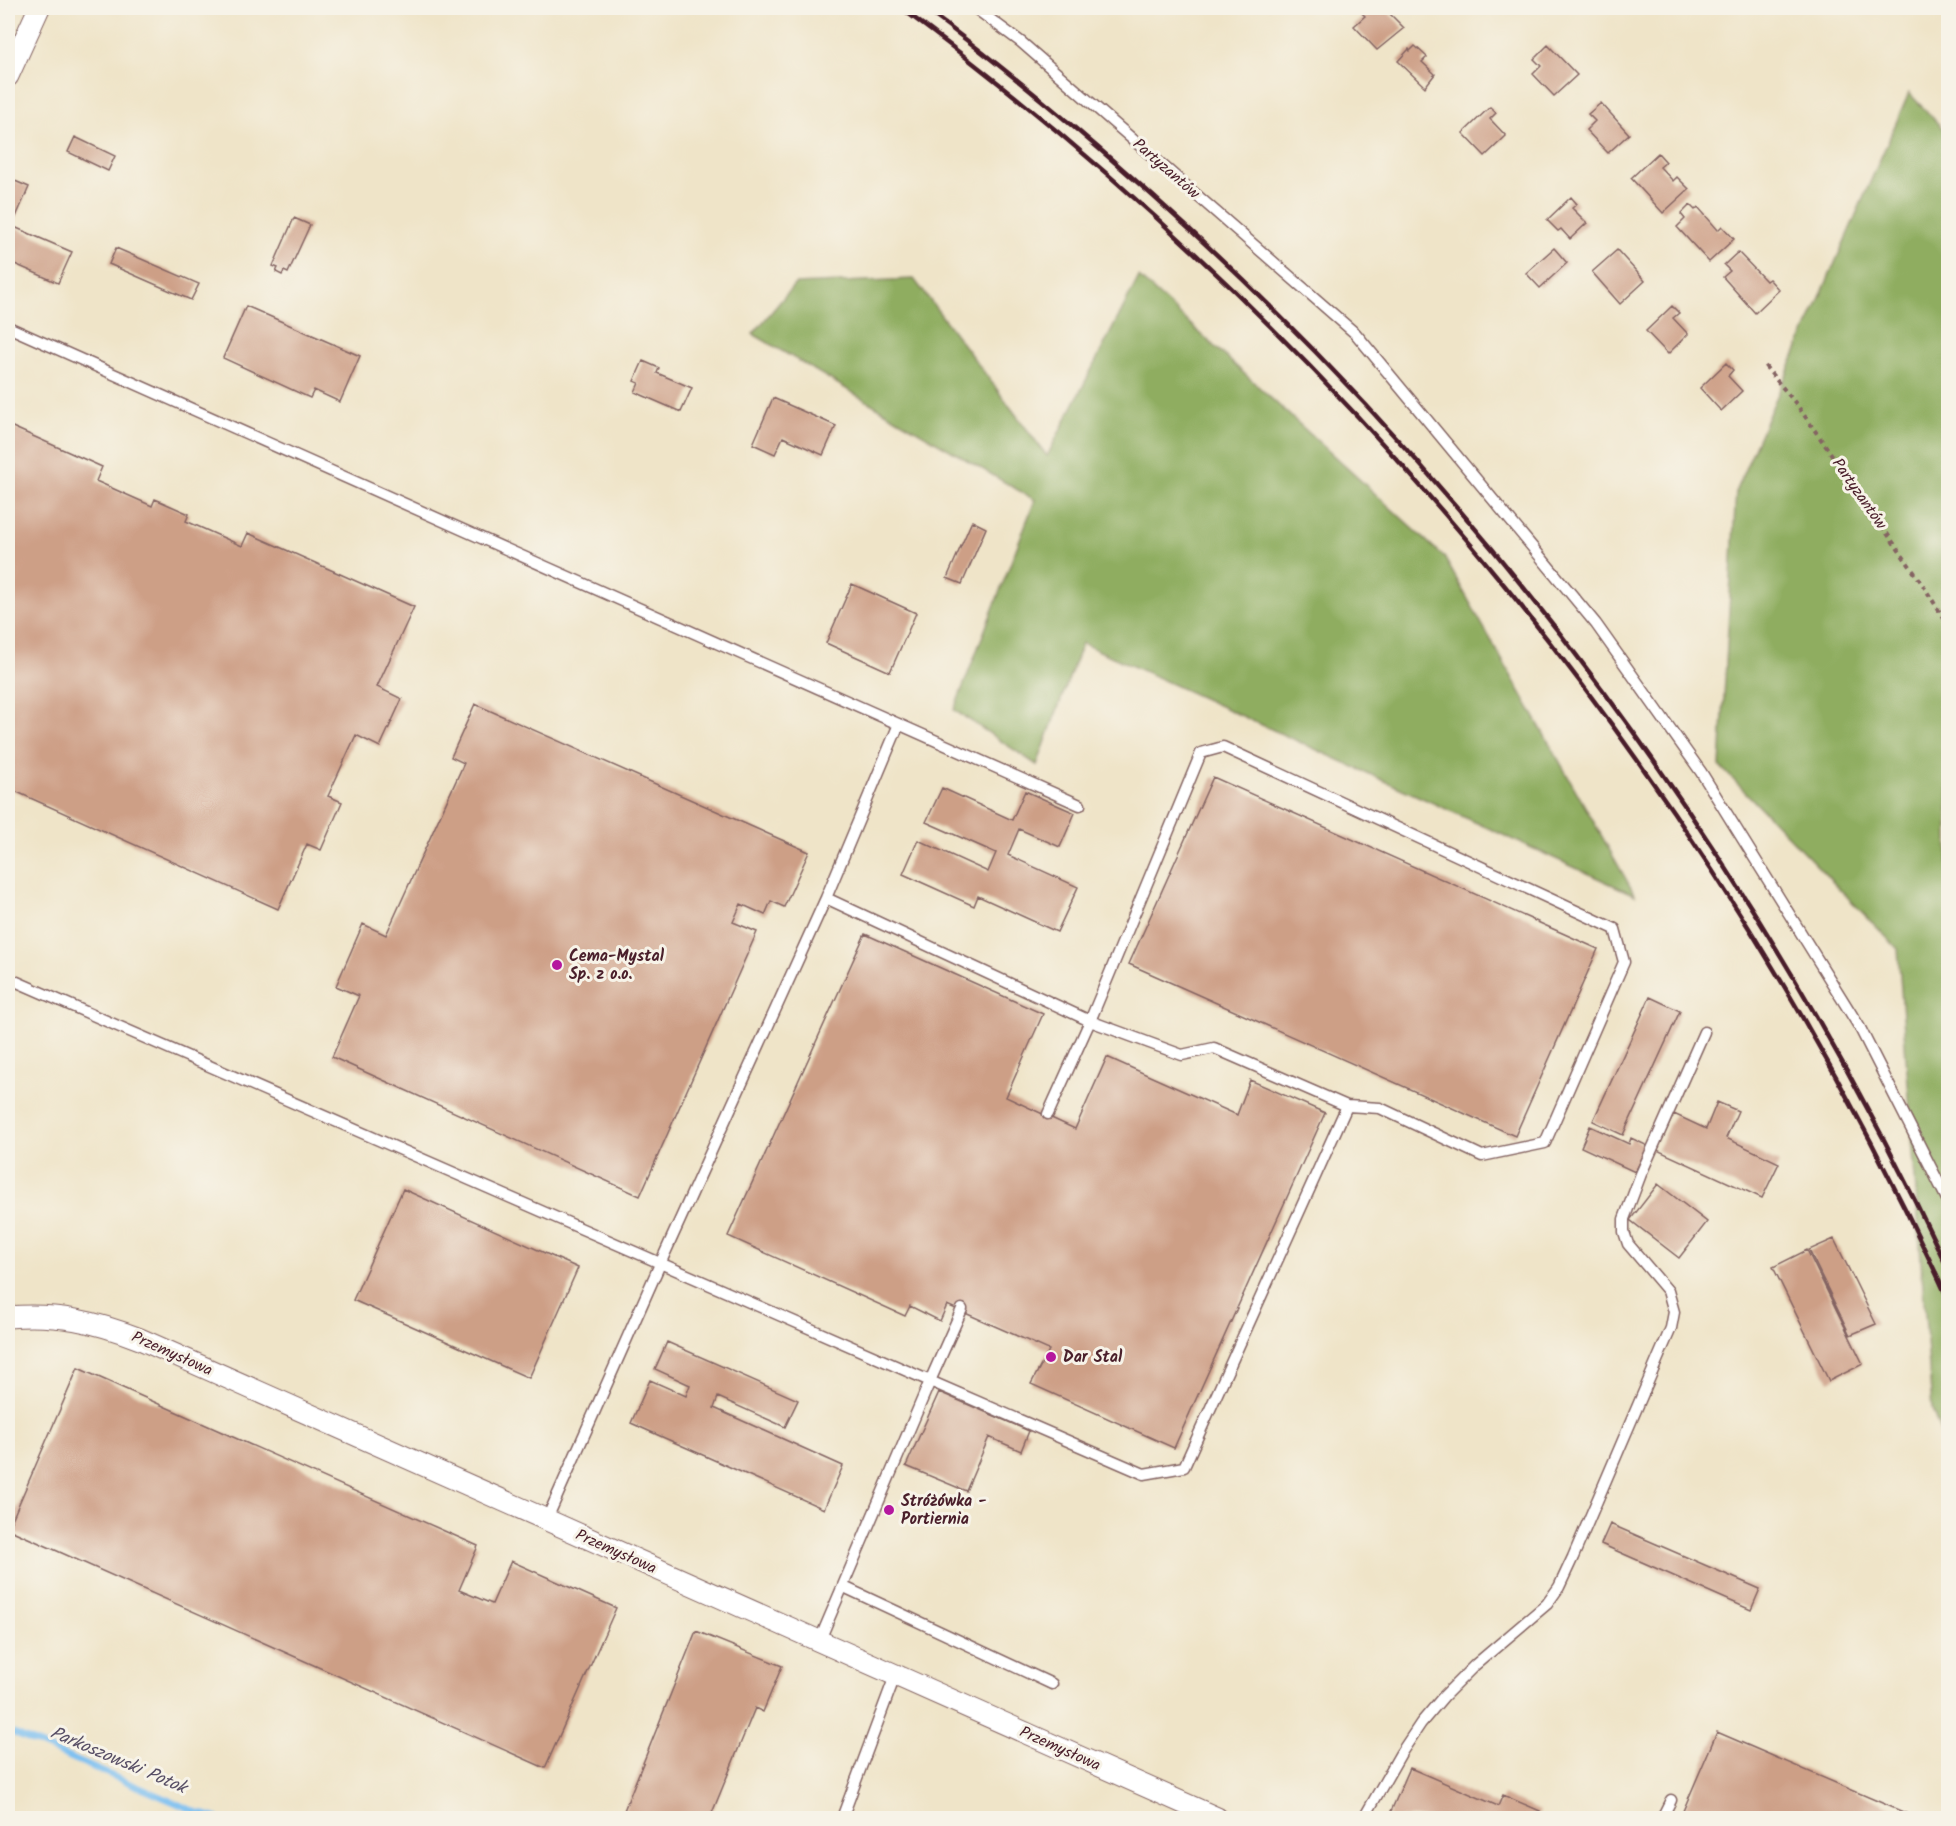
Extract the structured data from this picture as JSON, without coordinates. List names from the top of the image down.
{
  "streets": {
    "street": ["Przemysłowa"],
    "lane": ["Partyzantów"]
  },
  "water": ["Parkoszowski Potok"],
  "places": ["Cema-Mystal Sp. z o.o.", "Dar Stal", "Stróżówka - Portiernia"]
}
